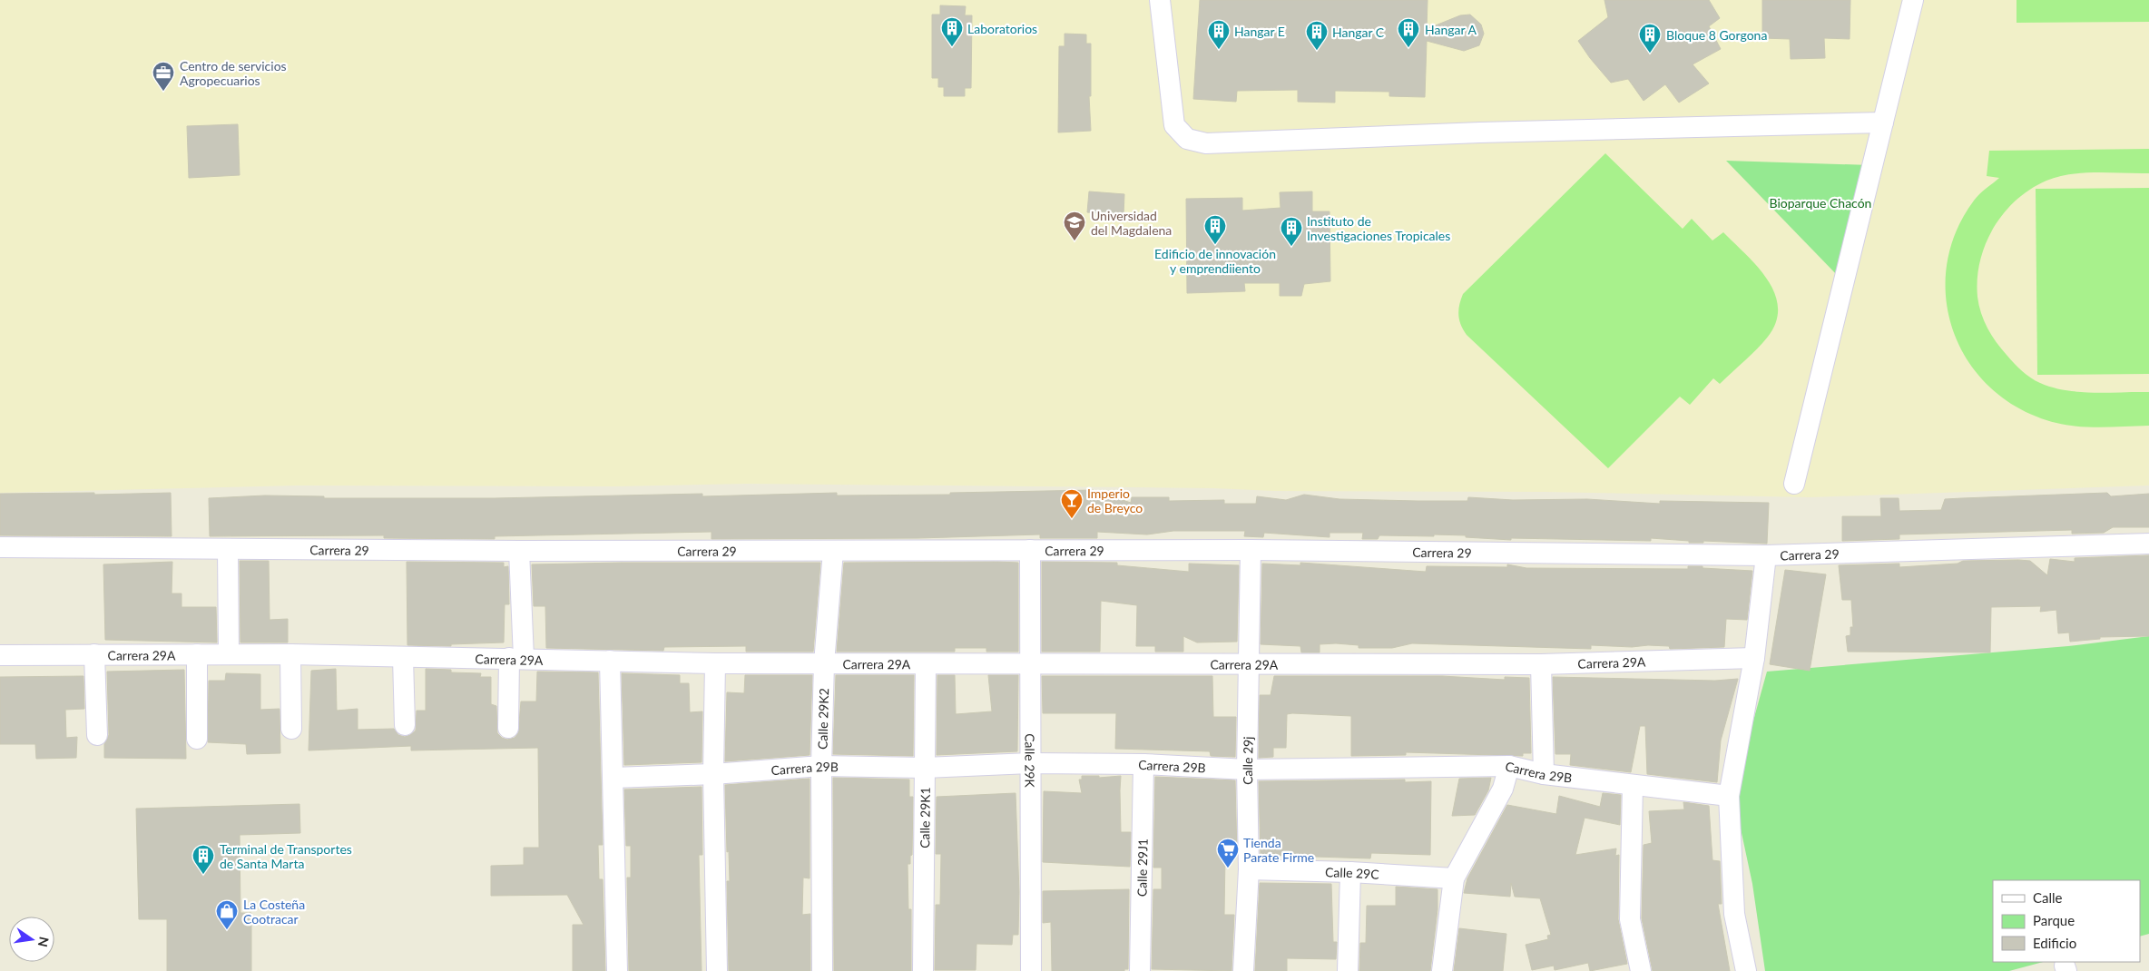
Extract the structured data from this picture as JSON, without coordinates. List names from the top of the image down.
{
  "streets": {
    "street": [
      "Carrera 29",
      "Carrera 29A",
      "Calle 29K2",
      "Calle 29K",
      "Calle 29j",
      "Carrera 29B",
      "Calle 29K1",
      "Calle 29J1",
      "Calle 29C"
    ]
  },
  "crossings": [
    ["Carrera 29", "Calle 29K2"],
    ["Carrera 29", "Calle 29K"],
    ["Carrera 29", "Calle 29j"],
    ["Carrera 29A", "Calle 29K2"],
    ["Carrera 29A", "Calle 29K"],
    ["Carrera 29A", "Calle 29j"],
    ["Carrera 29A", "Calle 29K1"],
    ["Calle 29K2", "Carrera 29B"],
    ["Calle 29K", "Carrera 29B"],
    ["Calle 29j", "Carrera 29B"],
    ["Calle 29j", "Calle 29C"],
    ["Carrera 29B", "Calle 29K1"],
    ["Carrera 29B", "Calle 29J1"]
  ],
  "parks": ["Bioparque Chacón"],
  "places": {
    "building": [
      "Laboratorios",
      "Hangar A",
      "Hangar E",
      "Hangar C",
      "Bloque 8 Gorgona",
      "Edificio de innovación y emprendiiento",
      "Instituto de Investigaciones Tropicales",
      "Terminal de Transportes de Santa Marta"
    ],
    "office": ["Centro de servicios Agropecuarios"],
    "school or university": ["Universidad del Magdalena"],
    "bar": ["Imperio de Breyco"],
    "supermarket": ["Tienda Parate Firme"],
    "shop": ["La Costeña Cootracar"]
  },
  "legend": ["Calle", "Parque", "Edificio"],
  "north": "right"
}
